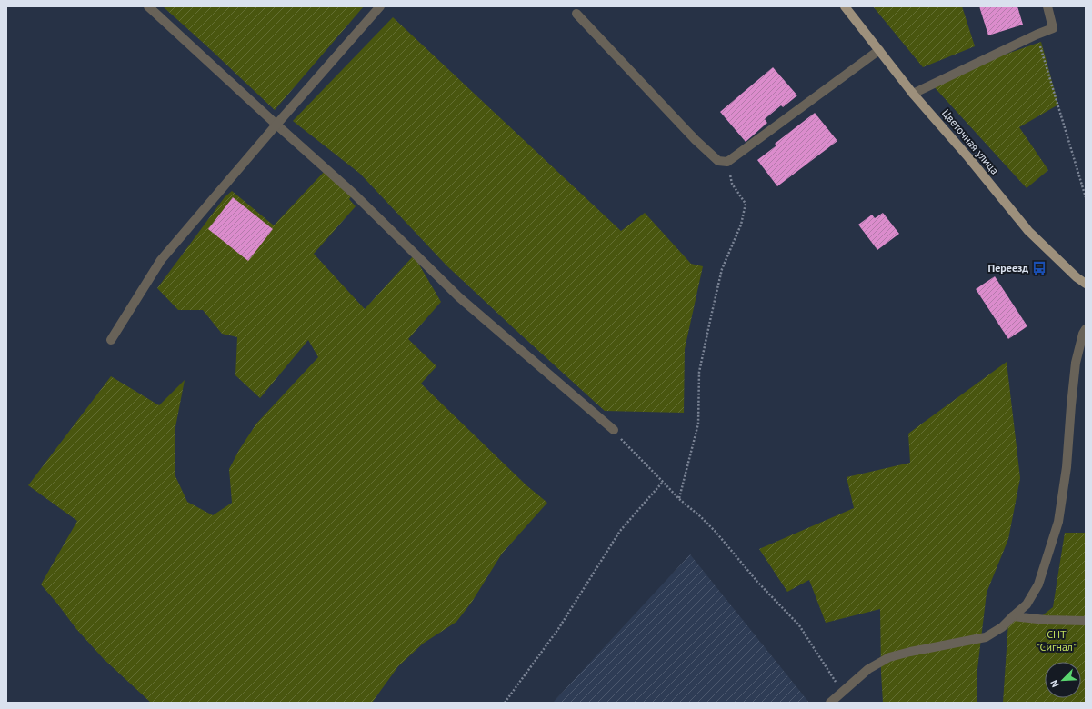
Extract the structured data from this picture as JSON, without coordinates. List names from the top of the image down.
{
  "streets": {
    "main road": ["Цветочная улица"]
  },
  "parks": ["СНТ \"Сигнал\""],
  "places": {
    "bus stop": ["Переезд"]
  },
  "north": "bottom left"
}
